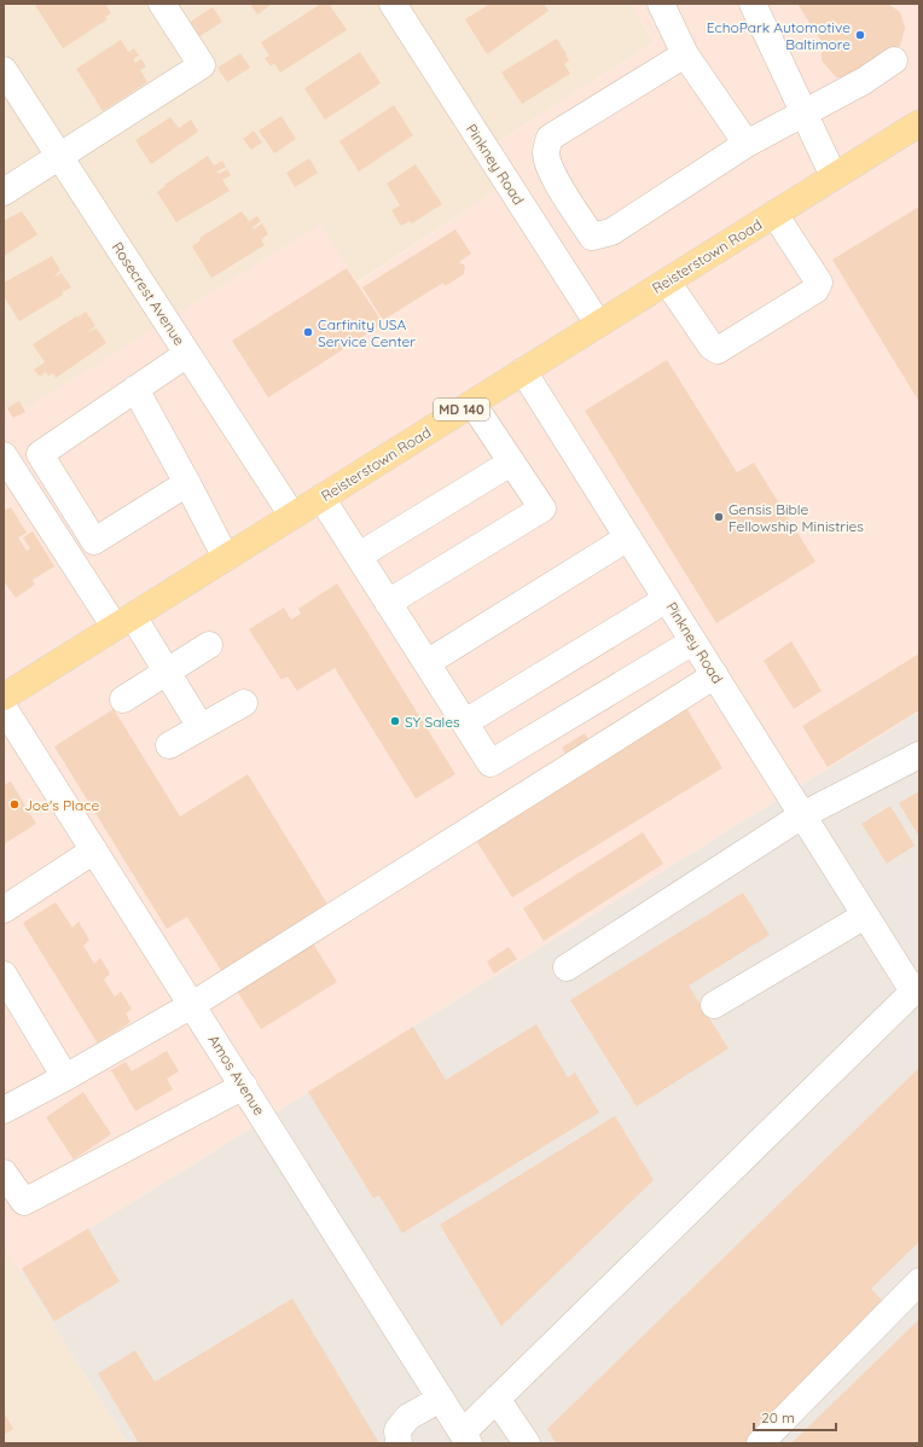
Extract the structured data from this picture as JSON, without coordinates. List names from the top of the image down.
{
  "streets": {
    "main road": ["Reisterstown Road", "MD 140"],
    "street": ["Pinkney Road", "Rosecrest Avenue", "Amos Avenue"]
  },
  "crossings": [
    ["Pinkney Road", "Reisterstown Road"],
    ["Reisterstown Road", "Rosecrest Avenue"]
  ],
  "places": [
    "EchoPark Automotive Baltimore",
    "Carfinity USA Service Center",
    "Gensis Bible Fellowship Ministries",
    "SY Sales",
    "Joe's Place"
  ],
  "scale_bar": "20 m"
}
